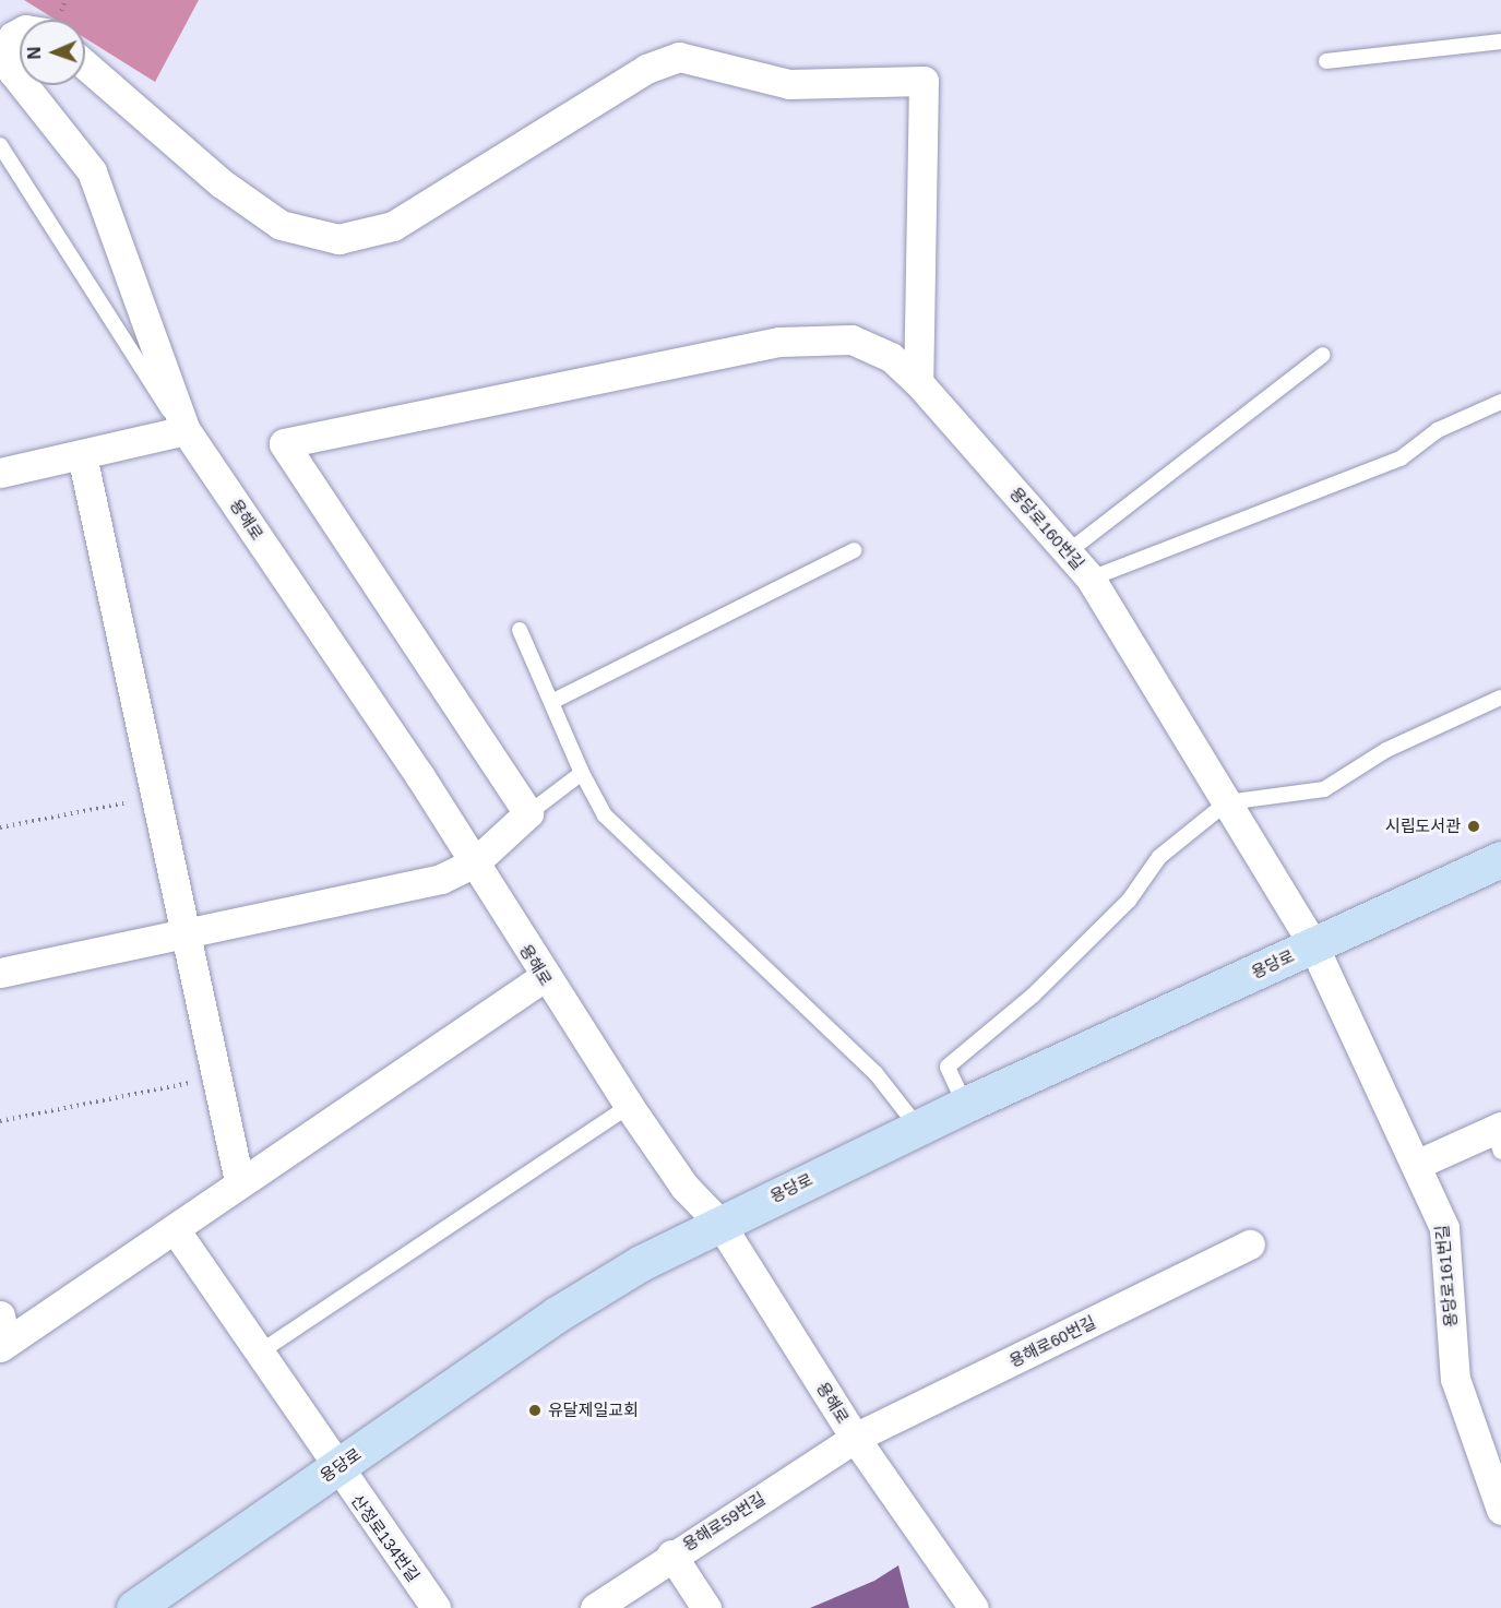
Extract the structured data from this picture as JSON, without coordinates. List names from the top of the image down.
{
  "streets": {
    "street": [
      "용해로",
      "용당로160번길",
      "용당로",
      "용당로161번길",
      "용해로60번길",
      "용해로59번길",
      "산정로134번길"
    ]
  },
  "crossings": [
    ["용해로", "용당로"],
    ["용해로", "용해로60번길"],
    ["용해로", "용해로59번길"],
    ["용당로160번길", "용당로"],
    ["용당로160번길", "용당로161번길"],
    ["용당로", "용당로161번길"],
    ["용당로", "산정로134번길"],
    ["용해로60번길", "용해로59번길"]
  ],
  "places": ["시립도서관", "유달제일교회"],
  "north": "left"
}
